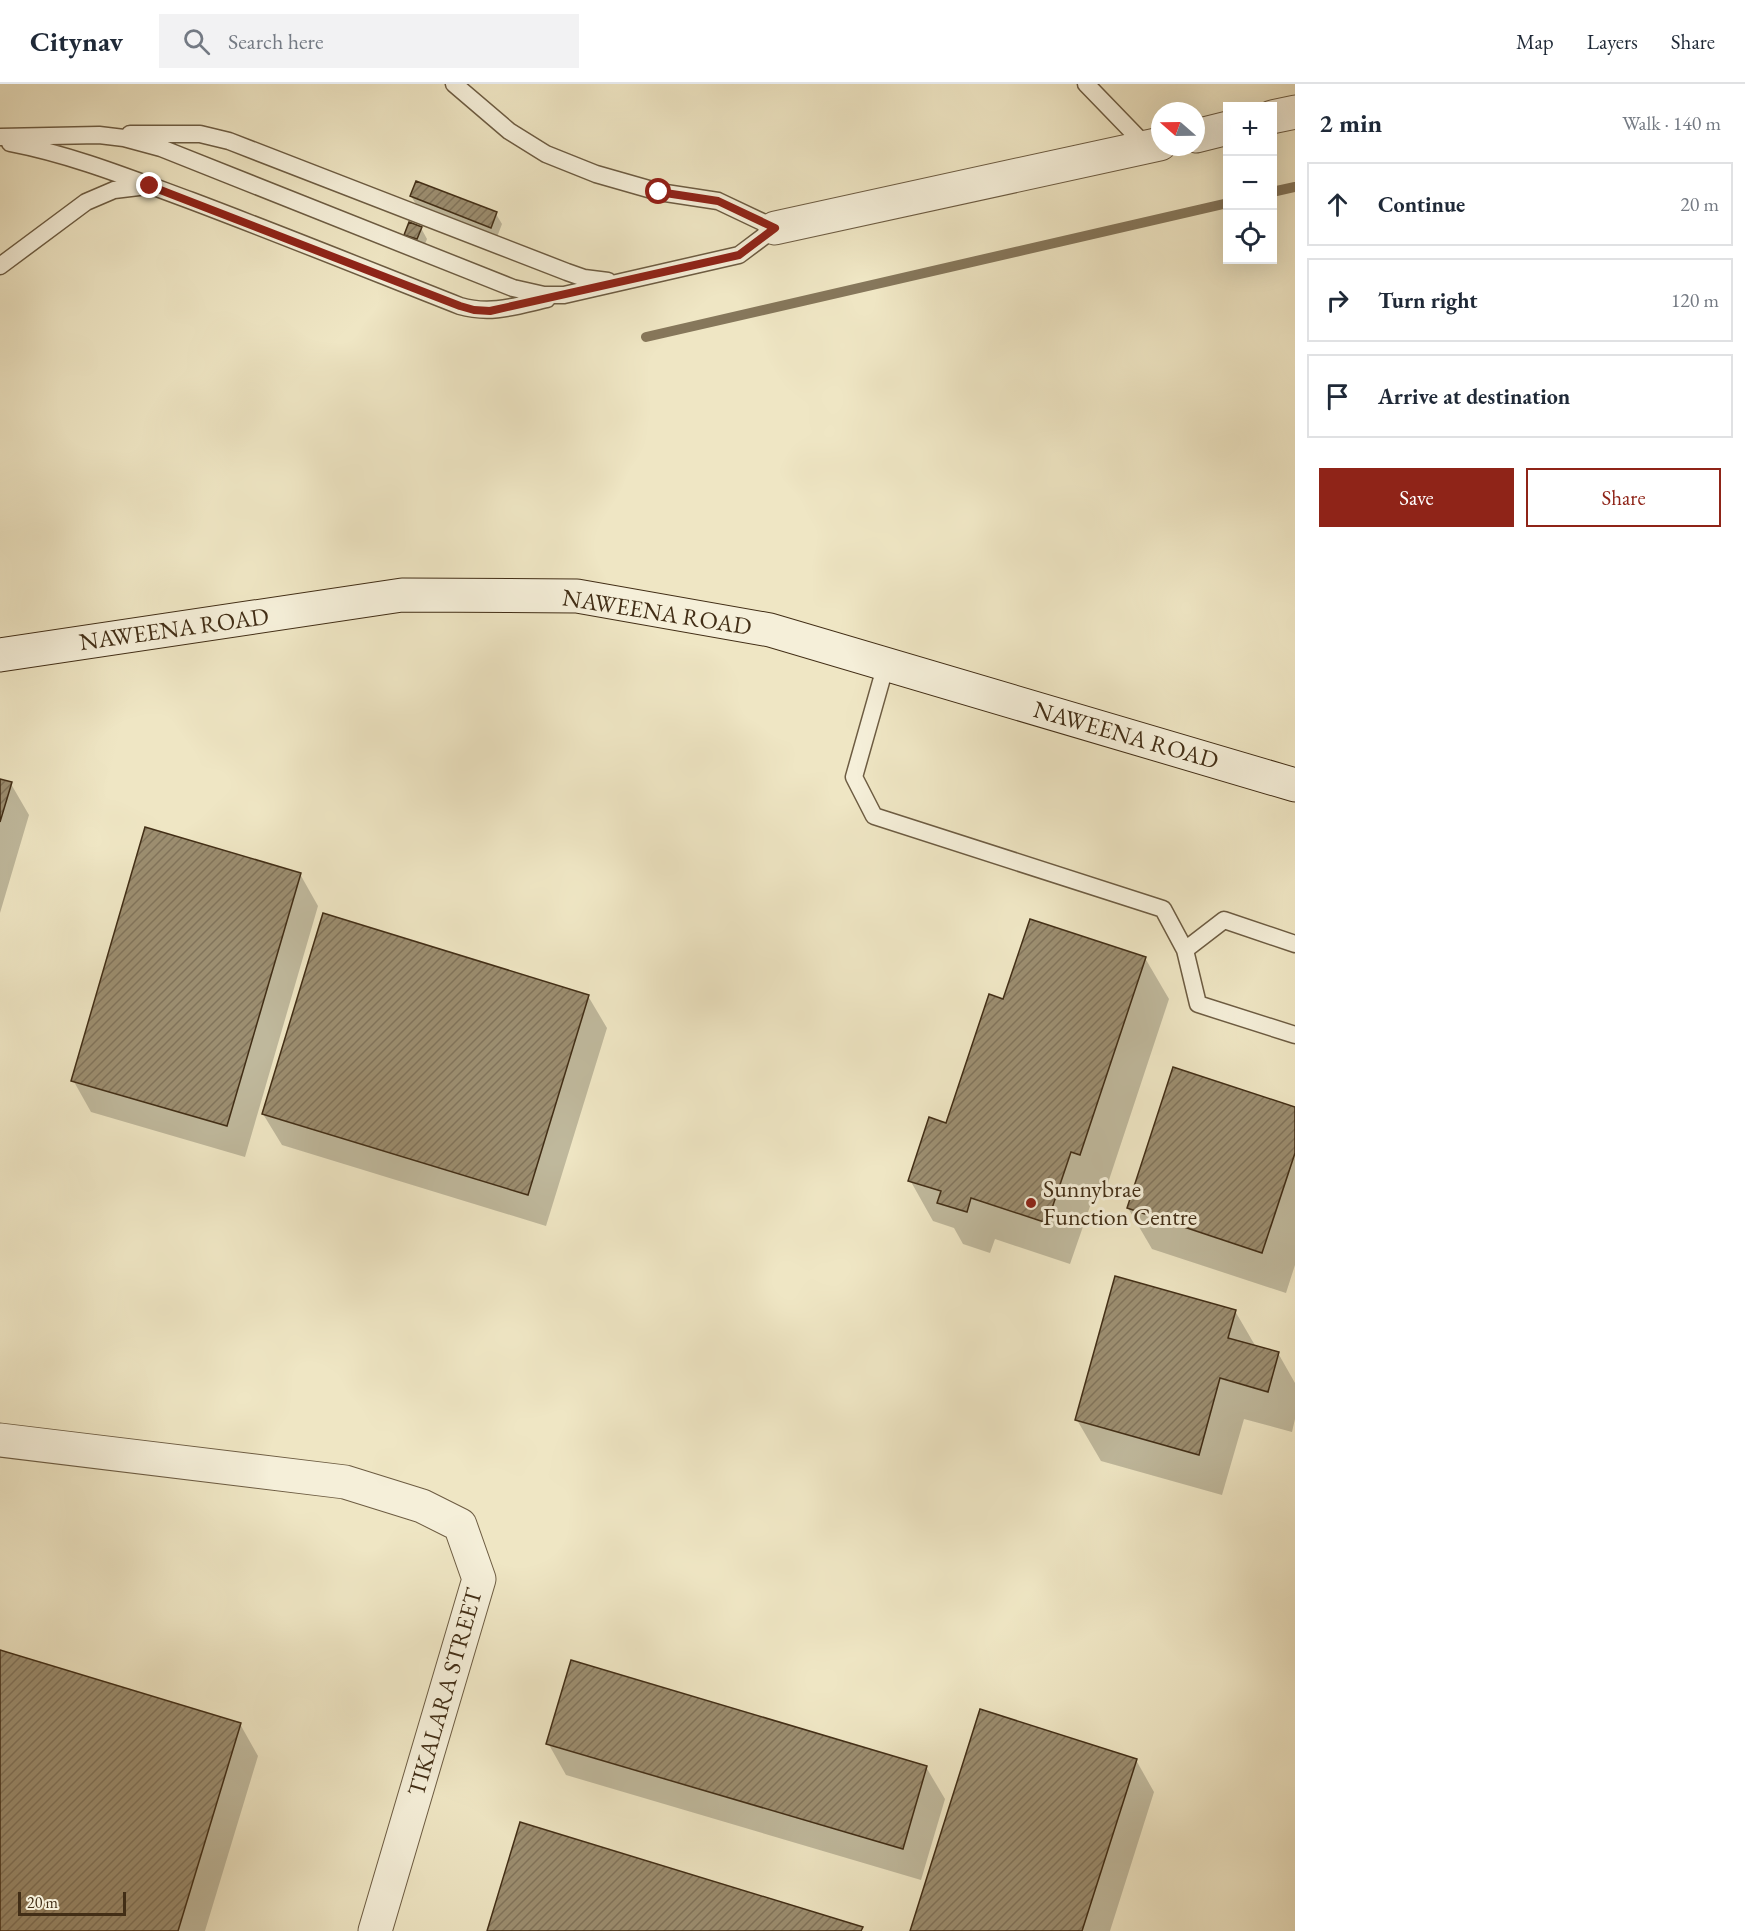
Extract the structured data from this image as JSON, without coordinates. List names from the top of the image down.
{
  "streets": {
    "street": ["NAWEENA ROAD", "TIKALARA STREET"]
  },
  "places": ["Sunnybrae Function Centre"],
  "scale_bar": "20 m",
  "north": "left",
  "page": {
    "header": "Citynav",
    "search": "Search here",
    "nav": ["Map", "Layers", "Share"],
    "heading": ["2 min", "Walk · 140 m"],
    "map_buttons": ["+", "−"],
    "list": [
      ["Continue", "20 m"],
      ["Turn right", "120 m"],
      "Arrive at destination"
    ],
    "buttons": ["Save", "Share"],
    "scale": "20 m"
  }
}
